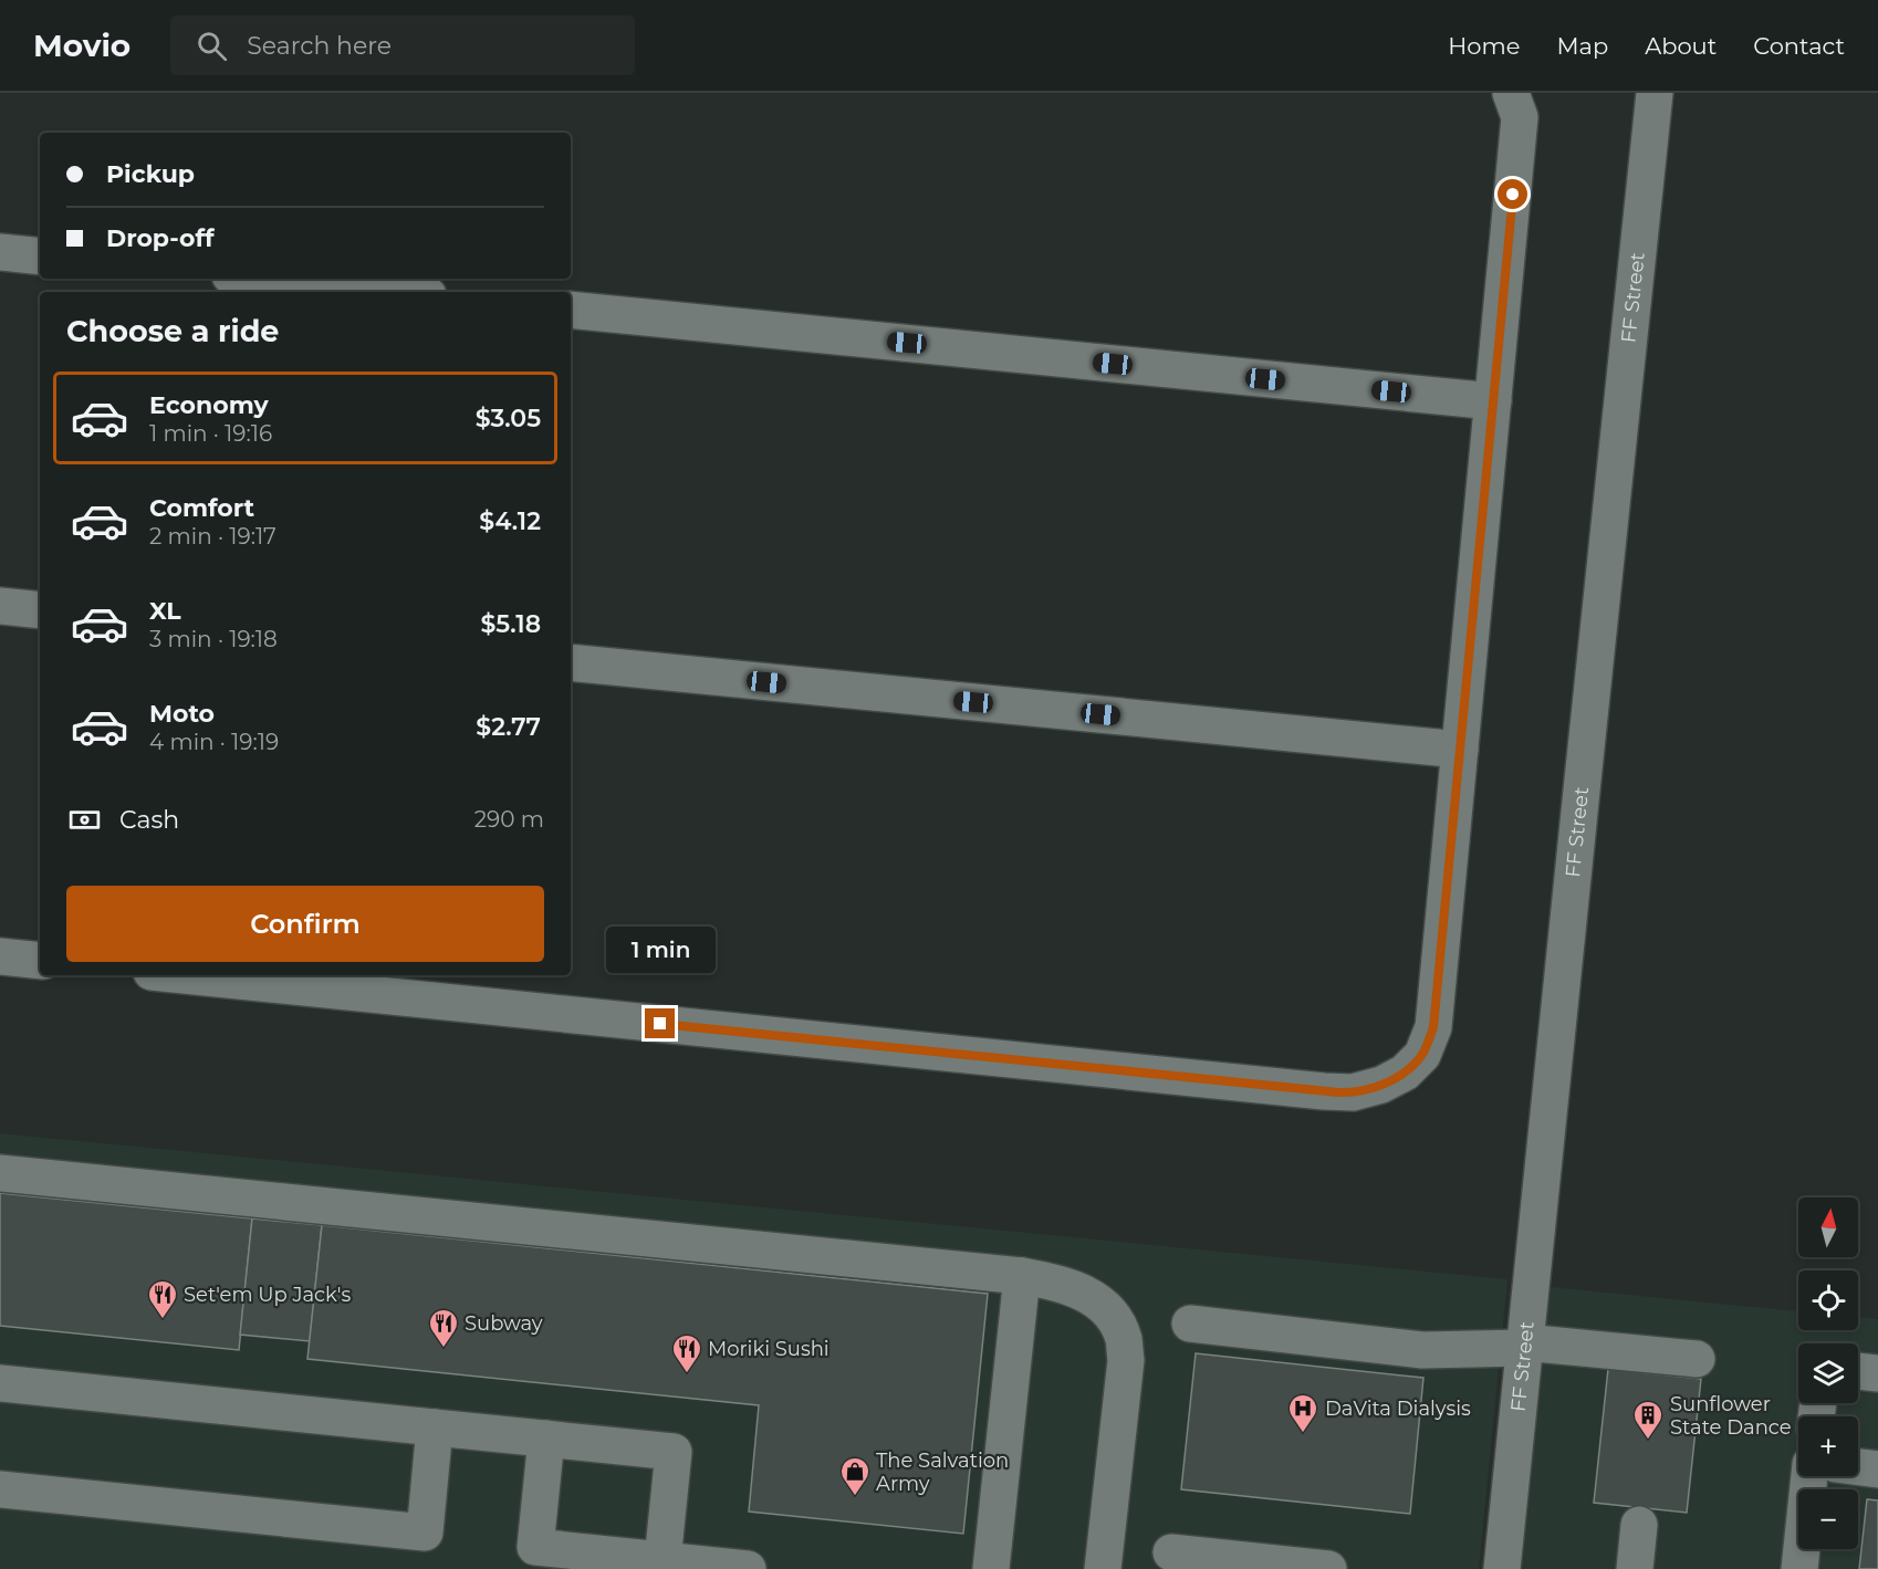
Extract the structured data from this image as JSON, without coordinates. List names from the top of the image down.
{
  "streets": {
    "street": ["FF Street"]
  },
  "places": {
    "restaurant": ["Set'em Up Jack's", "Subway", "Moriki Sushi"],
    "hospital": ["DaVita Dialysis"],
    "building": ["Sunflower State Dance"],
    "shop": ["The Salvation Army"]
  },
  "north": "top",
  "page": {
    "header": "Movio",
    "search": "Search here",
    "nav": [
      "Home",
      "Map",
      "About",
      "Contact"
    ],
    "banner": ["Pickup", "Drop-off"],
    "heading": "Choose a ride",
    "list": [
      {
        "name": "Economy",
        "note": "1 min · 19:16",
        "value": "$3.05"
      },
      {
        "name": "Comfort",
        "note": "2 min · 19:17",
        "value": "$4.12"
      },
      {
        "name": "XL",
        "note": "3 min · 19:18",
        "value": "$5.18"
      },
      {
        "name": "Moto",
        "note": "4 min · 19:19",
        "value": "$2.77"
      }
    ],
    "pay": ["Cash", "290 m"],
    "buttons": "Confirm",
    "bubble": "1 min",
    "map_buttons": ["+", "−"]
  }
}
